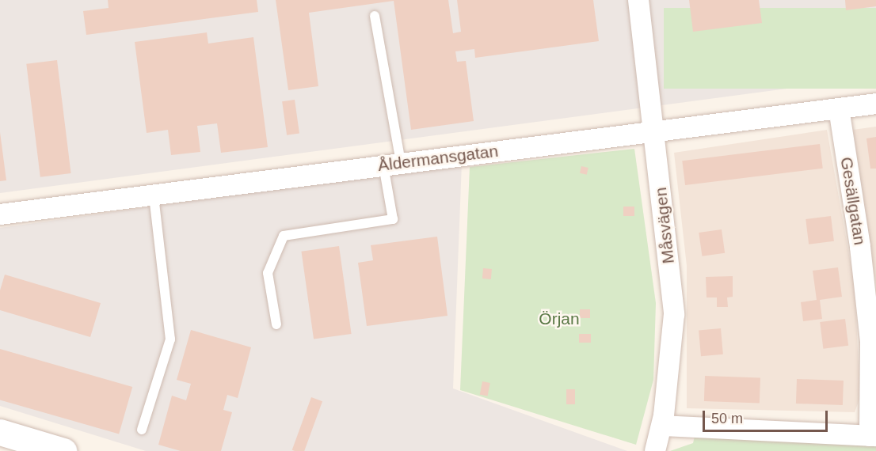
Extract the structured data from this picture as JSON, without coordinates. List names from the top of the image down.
{
  "streets": {
    "street": ["Åldermansgatan", "Gesällgatan", "Måsvägen"]
  },
  "crossings": [
    ["Åldermansgatan", "Gesällgatan"],
    ["Åldermansgatan", "Måsvägen"]
  ],
  "parks": ["Örjan"],
  "scale_bar": "50 m"
}
